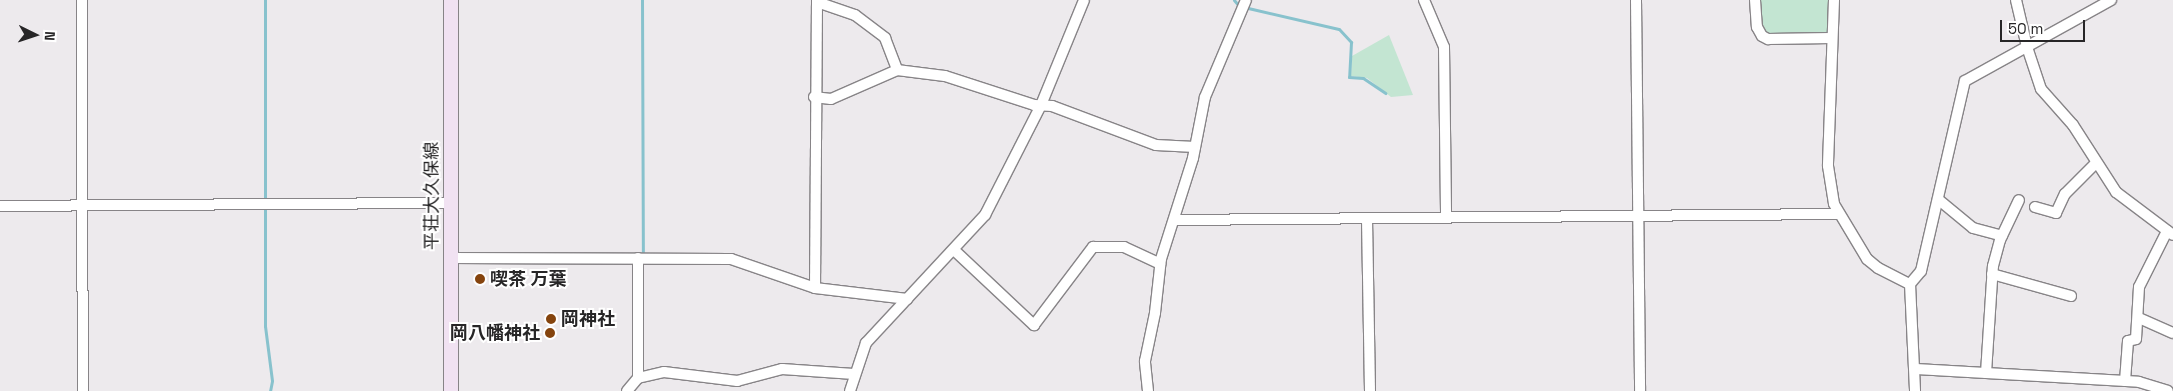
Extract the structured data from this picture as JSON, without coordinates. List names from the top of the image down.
{
  "streets": {
    "main road": ["平荘大久保線"]
  },
  "places": ["喫茶 万葉", "岡神社", "岡八幡神社"],
  "scale_bar": "50 m",
  "north": "right"
}
